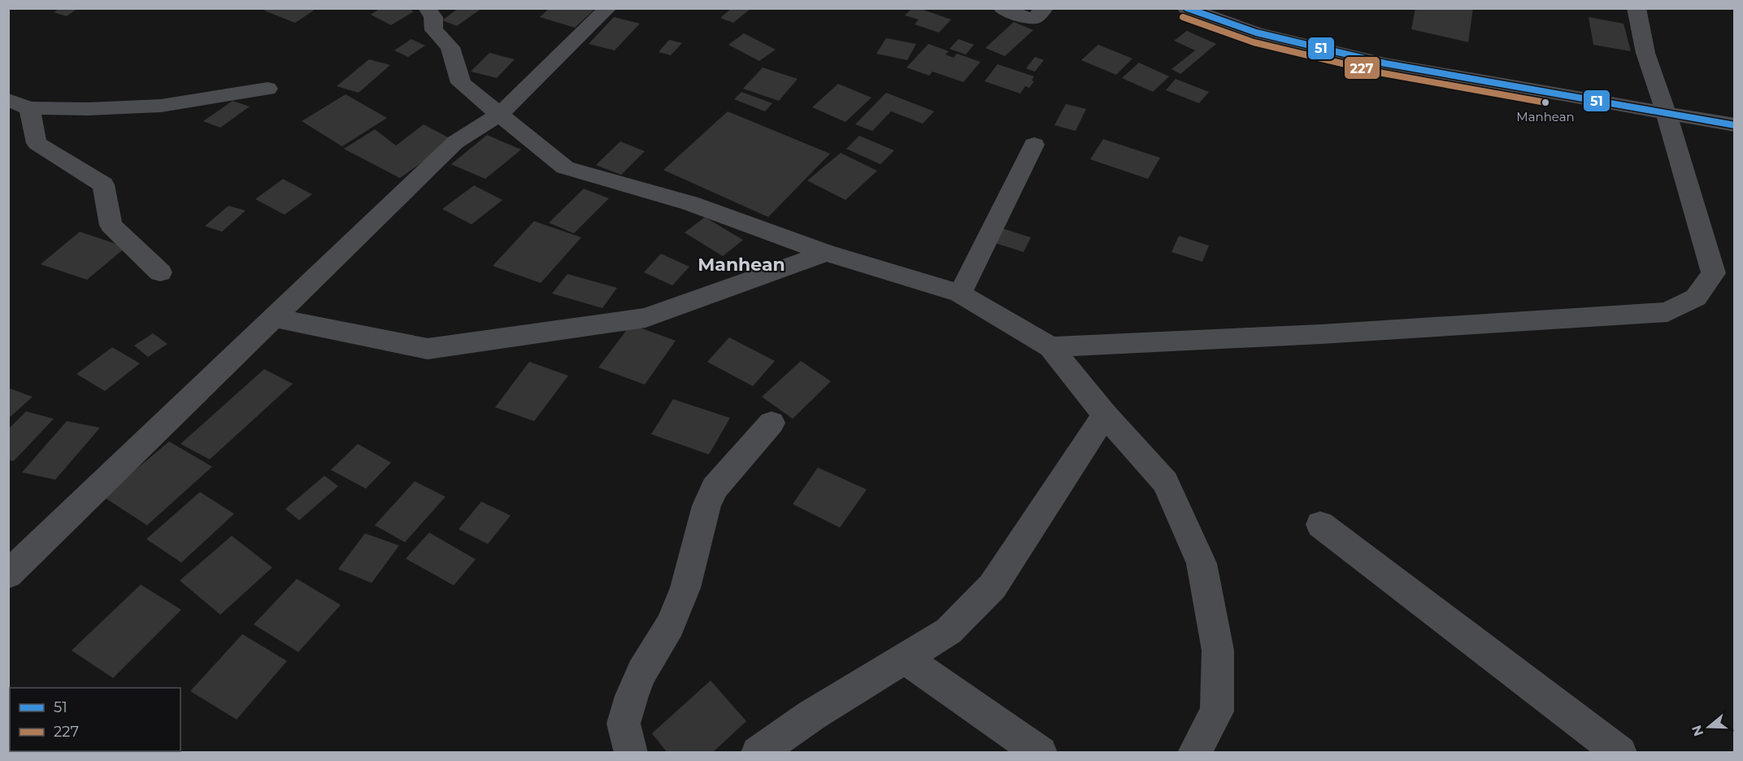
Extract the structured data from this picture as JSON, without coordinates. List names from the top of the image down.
{
  "districts": ["Manhean"],
  "places": ["Manhean"],
  "lines": ["transit line 51", "transit line 227"],
  "legend": ["51", "227"],
  "north": "left"
}
